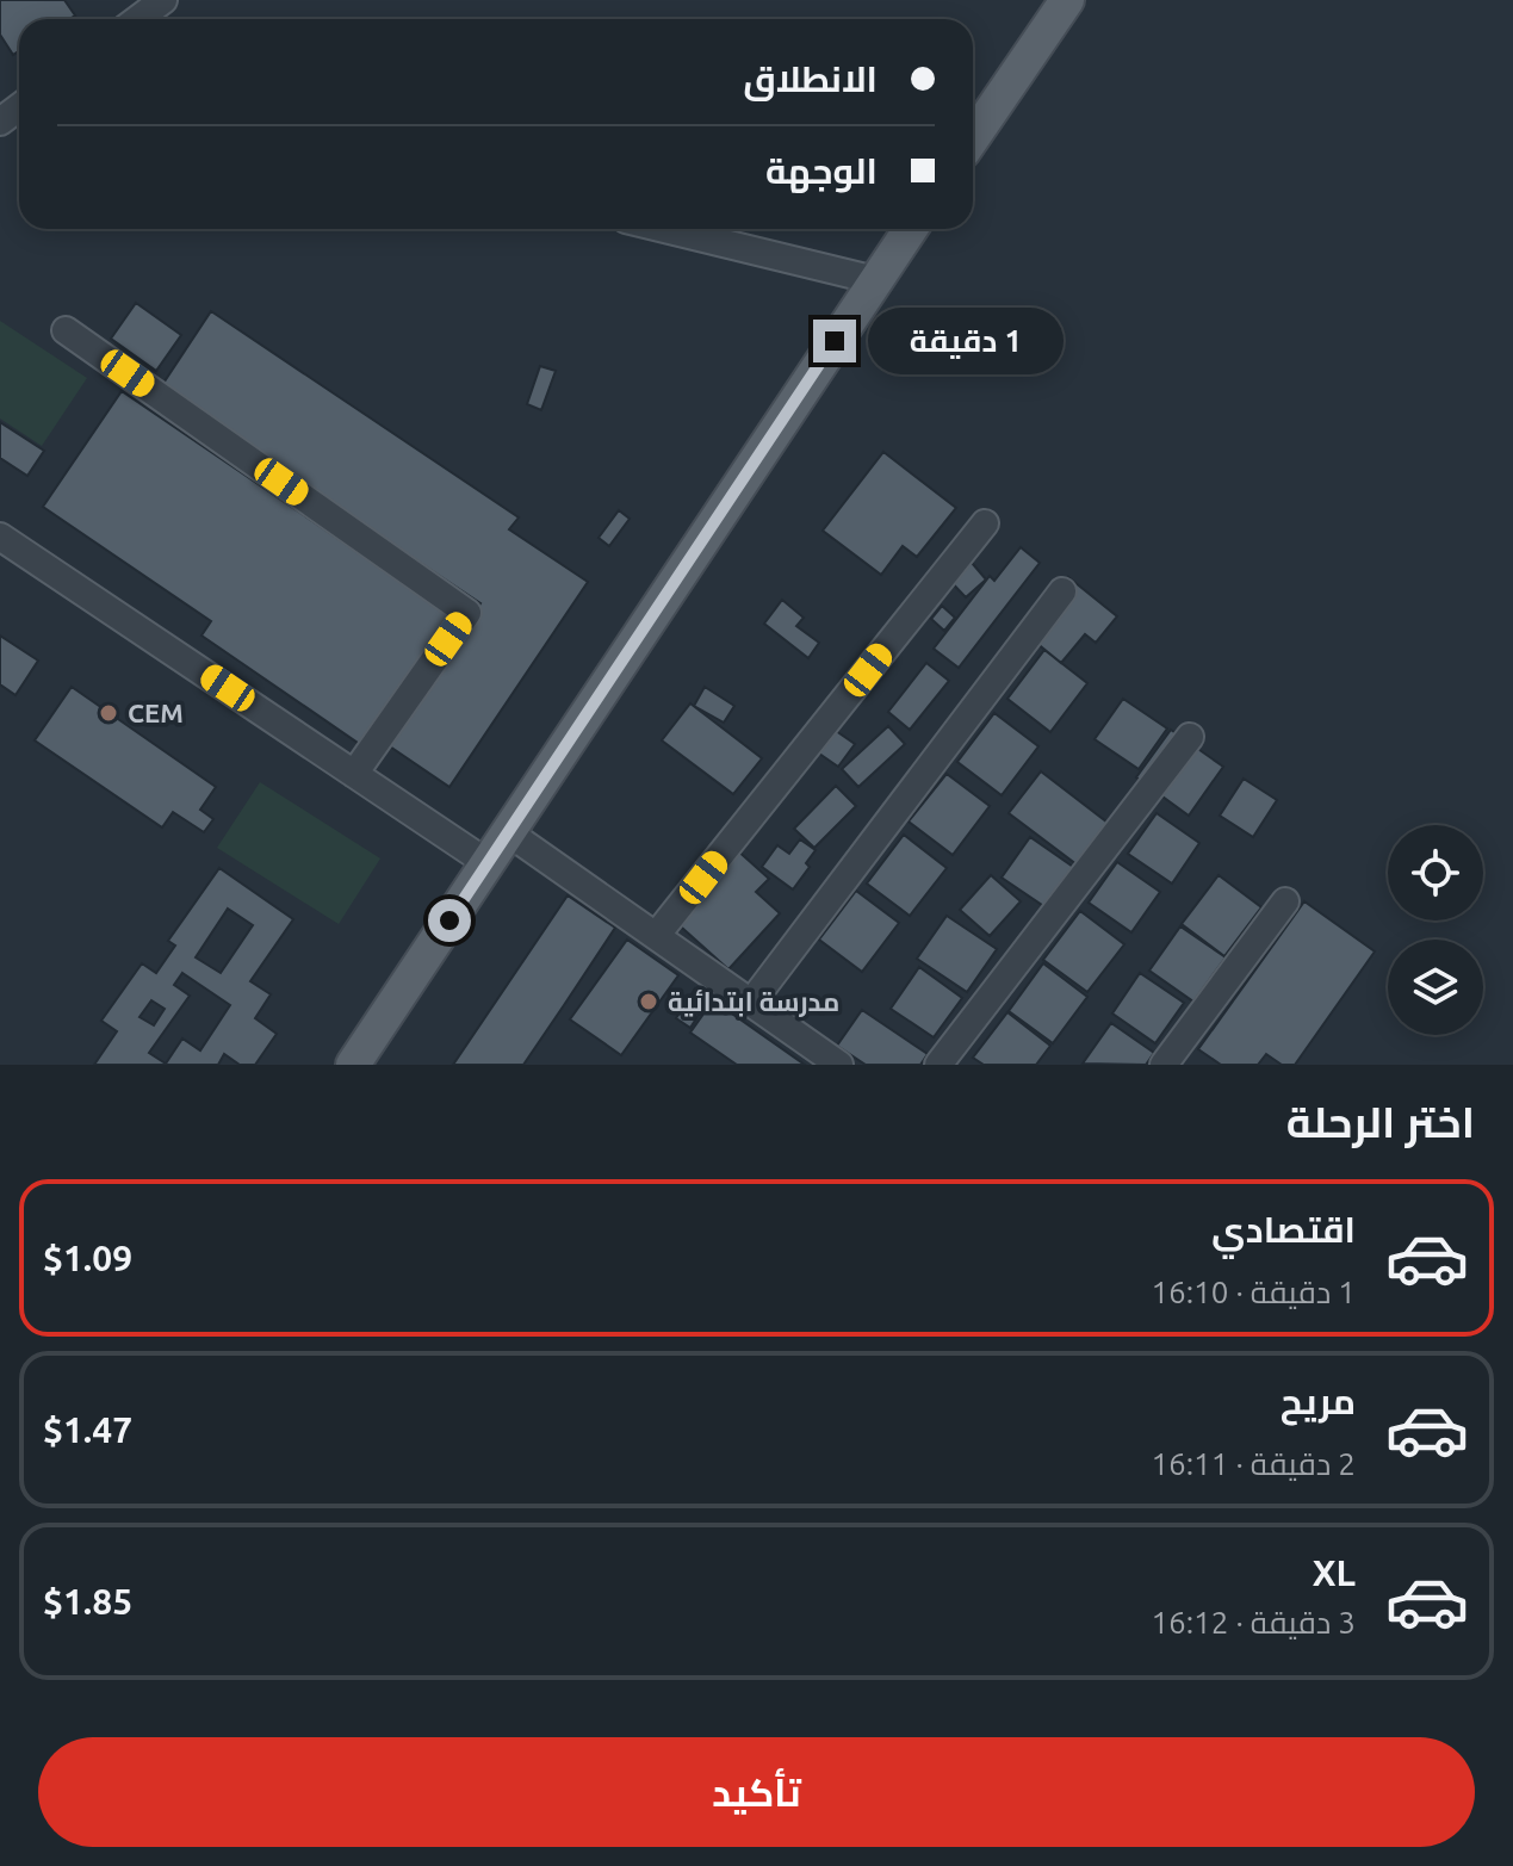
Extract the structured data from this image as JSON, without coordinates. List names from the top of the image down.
{
  "places": ["CEM", "مدرسة ابتدائية"],
  "page": {
    "banner": ["الانطلاق", "الوجهة"],
    "bubble": "1 دقيقة",
    "heading": "اختر الرحلة",
    "list": [
      {
        "name": "اقتصادي",
        "note": "1 دقيقة · 16:10",
        "value": "$1.09"
      },
      {
        "name": "مريح",
        "note": "2 دقيقة · 16:11",
        "value": "$1.47"
      },
      {
        "name": "XL",
        "note": "3 دقيقة · 16:12",
        "value": "$1.85"
      }
    ],
    "buttons": "تأكيد"
  }
}
